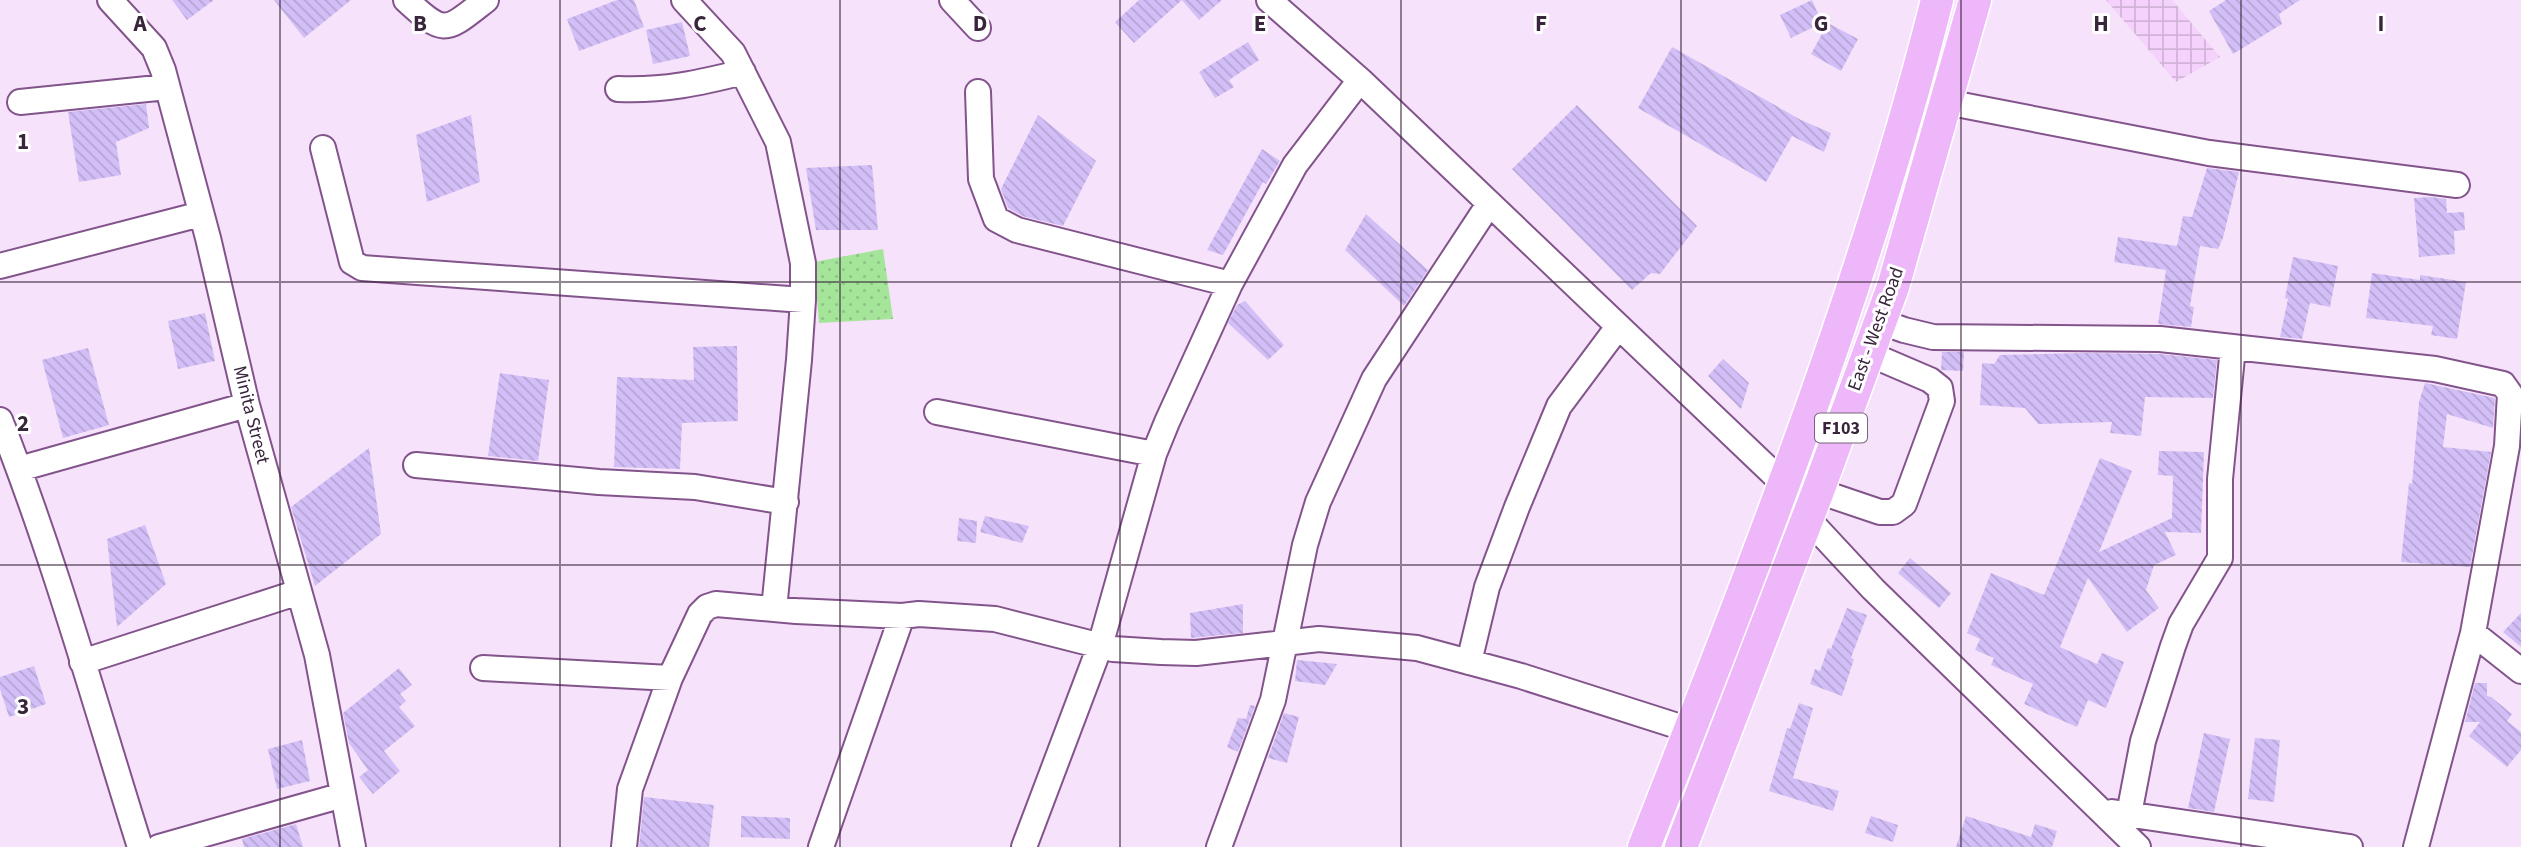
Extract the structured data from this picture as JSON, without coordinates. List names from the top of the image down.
{
  "streets": {
    "main road": ["East - West Road", "F103"],
    "street": ["Minita Street"]
  },
  "grid": {
    "columns": [
      "A",
      "B",
      "C",
      "D",
      "E",
      "F",
      "G",
      "H",
      "I"
    ],
    "rows": ["1", "2", "3"]
  }
}
